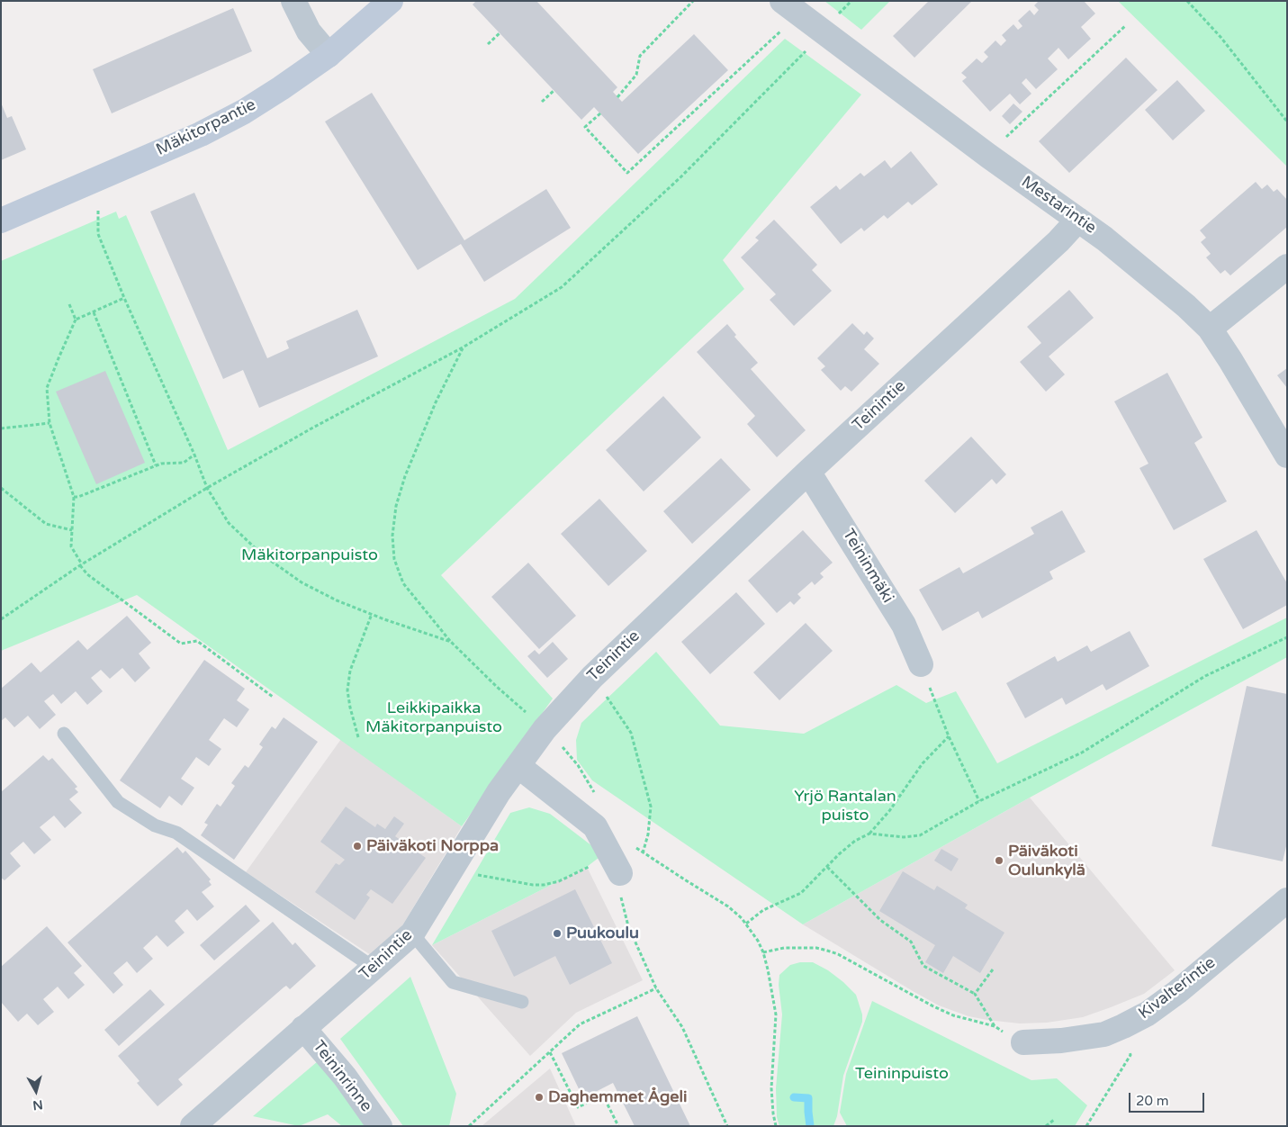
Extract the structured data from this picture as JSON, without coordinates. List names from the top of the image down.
{
  "streets": {
    "street": [
      "Mäkitorpantie",
      "Mestarintie",
      "Teinintie",
      "Teininmäki",
      "Kivalterintie",
      "Teininrinne"
    ]
  },
  "crossings": [
    ["Mestarintie", "Teinintie"],
    ["Teinintie", "Teininmäki"],
    ["Teinintie", "Teininrinne"]
  ],
  "parks": [
    "Mäkitorpanpuisto",
    "Leikkipaikka Mäkitorpanpuisto",
    "Yrjö Rantalan puisto",
    "Teininpuisto"
  ],
  "places": [
    "Päiväkoti Norppa",
    "Päiväkoti Oulunkylä",
    "Puukoulu",
    "Daghemmet Ågeli"
  ],
  "scale_bar": "20 m",
  "north": "bottom"
}
